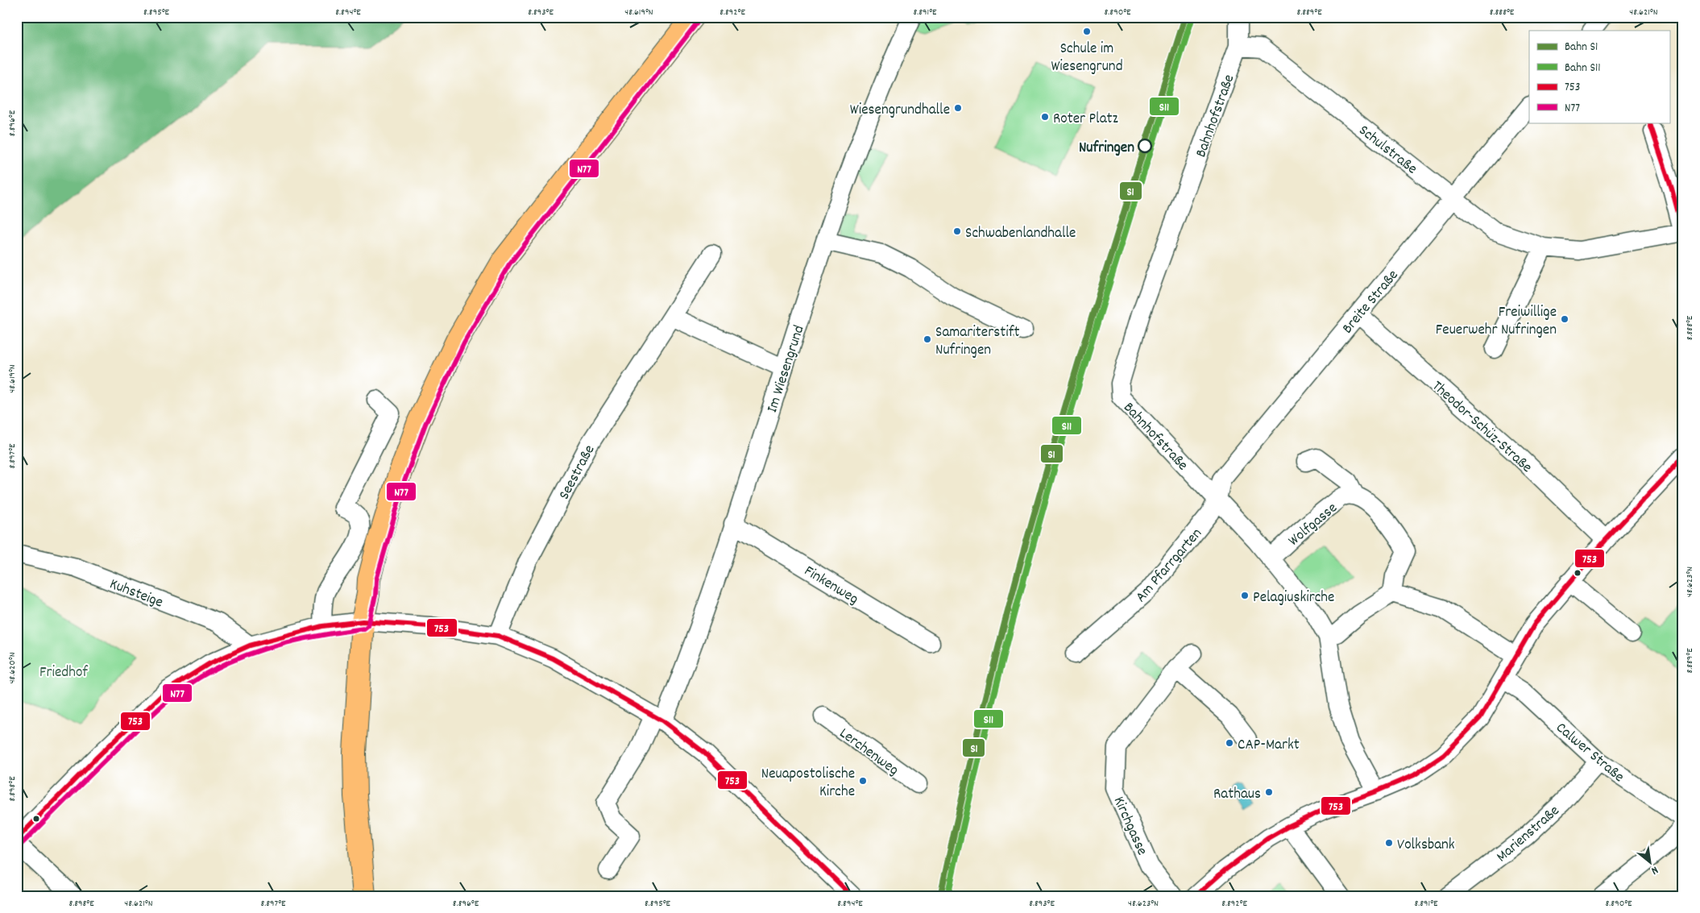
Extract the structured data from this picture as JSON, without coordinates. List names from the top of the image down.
{
  "streets": {
    "street": [
      "Bahnhofstraße",
      "Schulstraße",
      "Breite Straße",
      "Im Wiesengrund",
      "Theodor-Schüz-Straße",
      "Seestraße",
      "Wolfgasse",
      "Am Pfarrgarten",
      "Finkenweg",
      "Kuhsteige",
      "Lerchenweg",
      "Calwer Straße",
      "Kirchgasse",
      "Marienstraße"
    ]
  },
  "crossings": [
    ["Bahnhofstraße", "Schulstraße"],
    ["Bahnhofstraße", "Breite Straße"],
    ["Bahnhofstraße", "Wolfgasse"],
    ["Bahnhofstraße", "Am Pfarrgarten"],
    ["Schulstraße", "Breite Straße"],
    ["Breite Straße", "Theodor-Schüz-Straße"],
    ["Breite Straße", "Am Pfarrgarten"],
    ["Im Wiesengrund", "Finkenweg"],
    ["Calwer Straße", "Marienstraße"]
  ],
  "parks": ["Friedhof"],
  "places": [
    "Schule im Wiesengrund",
    "Wiesengrundhalle",
    "Roter Platz",
    "Nufringen",
    "Schwabenlandhalle",
    "Freiwillige Feuerwehr Nufringen",
    "Samariterstift Nufringen",
    "Pelagiuskirche",
    "CAP-Markt",
    "Neuapostolische Kirche",
    "Rathaus",
    "Volksbank"
  ],
  "lines": [
    "rail line S1",
    "rail line S11",
    "transit line N77",
    "transit line 753"
  ],
  "legend": [
    "Bahn S1",
    "Bahn S11",
    "753",
    "N77"
  ],
  "north": "bottom right",
  "coordinates": [
    "8.895°E",
    "8.894°E",
    "8.893°E",
    "48.619°N",
    "8.892°E",
    "8.891°E",
    "8.890°E",
    "8.889°E",
    "8.888°E",
    "48.621°N",
    "8.896°E",
    "8.897°E",
    "48.623°N",
    "48.620°N",
    "8.898°E"
  ]
}
